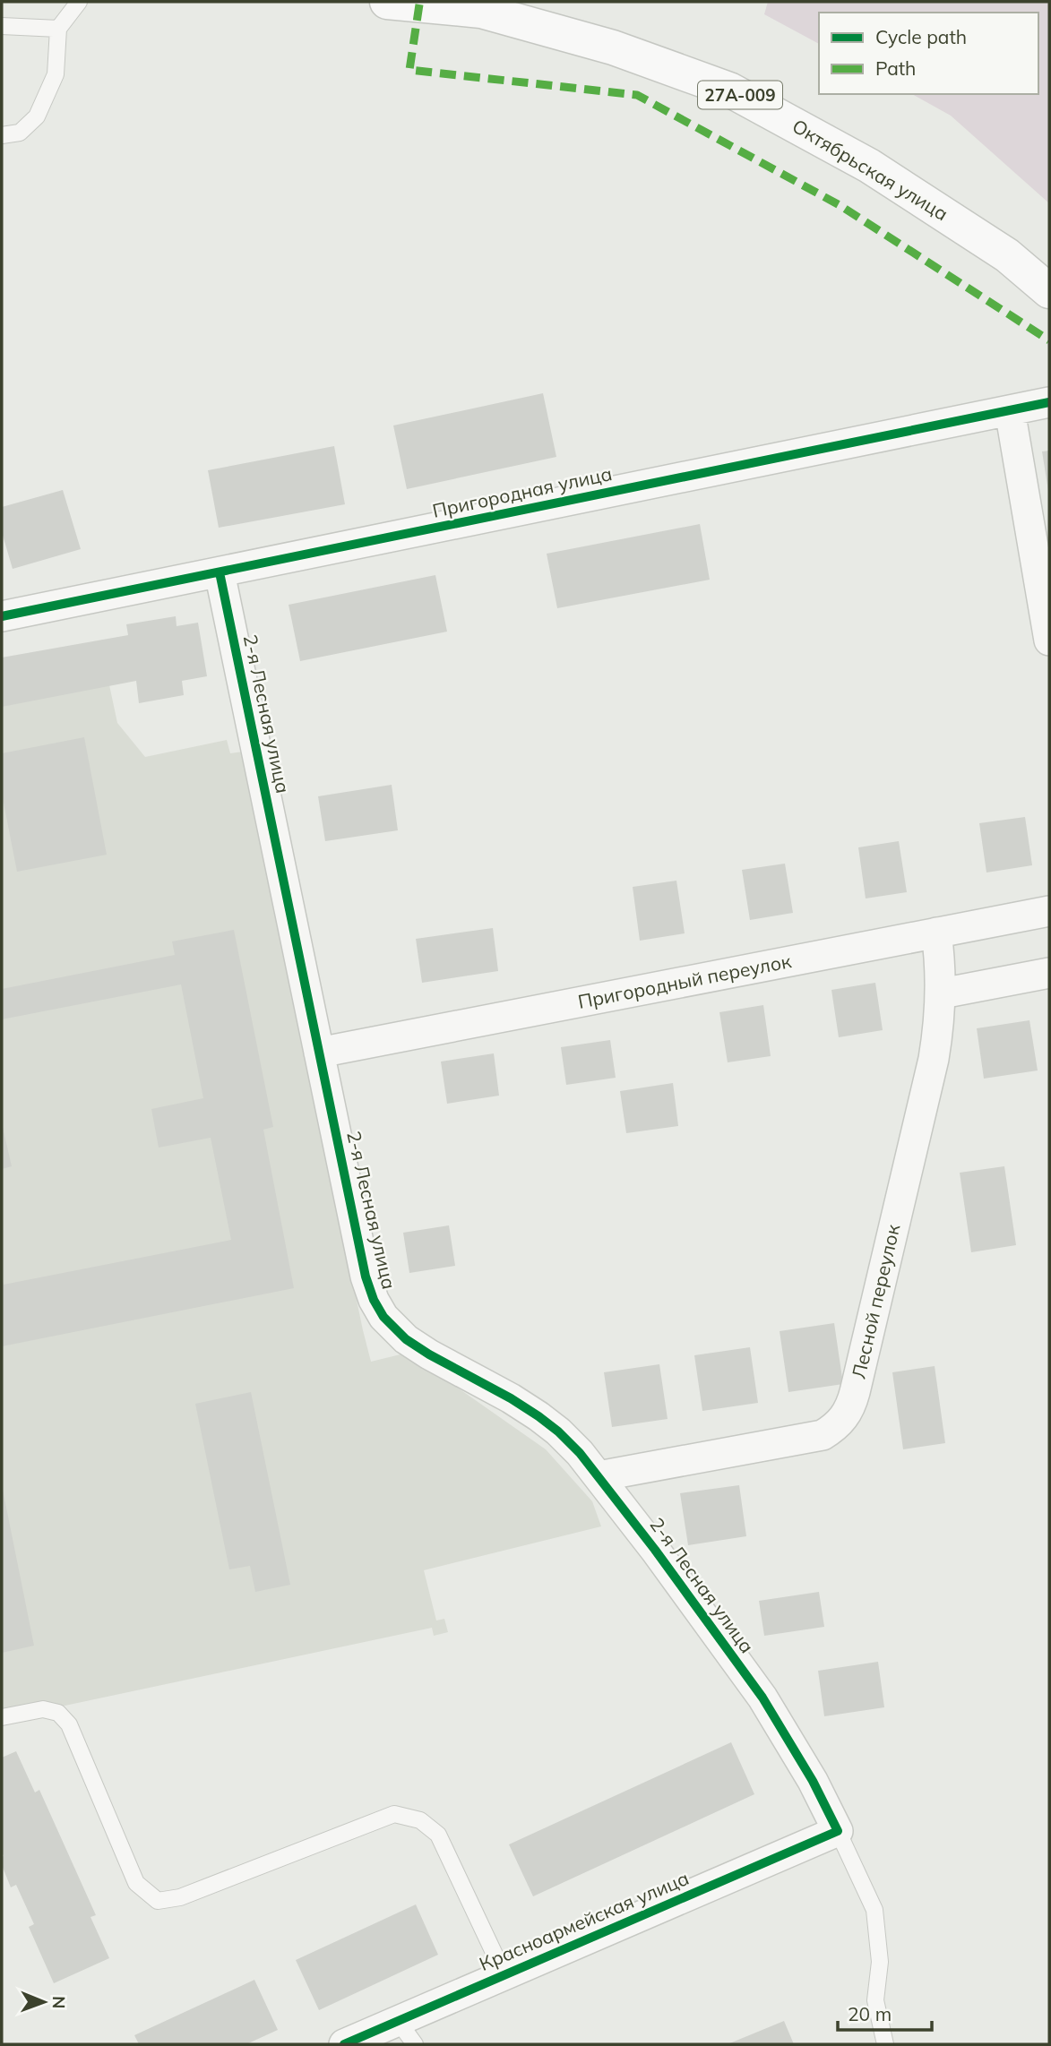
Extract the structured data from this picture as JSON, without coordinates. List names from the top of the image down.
{
  "streets": {
    "main road": ["27А-009", "Октябрьская улица"],
    "street": [
      "Пригородная улица",
      "2-я Лесная улица",
      "Пригородный переулок",
      "Лесной переулок",
      "Красноармейская улица"
    ]
  },
  "crossings": [
    ["Пригородная улица", "2-я Лесная улица"],
    ["2-я Лесная улица", "Пригородный переулок"],
    ["2-я Лесная улица", "Лесной переулок"],
    ["2-я Лесная улица", "Красноармейская улица"],
    ["Пригородный переулок", "Лесной переулок"]
  ],
  "legend": ["Cycle path", "Path"],
  "scale_bar": "20 m",
  "north": "right"
}
